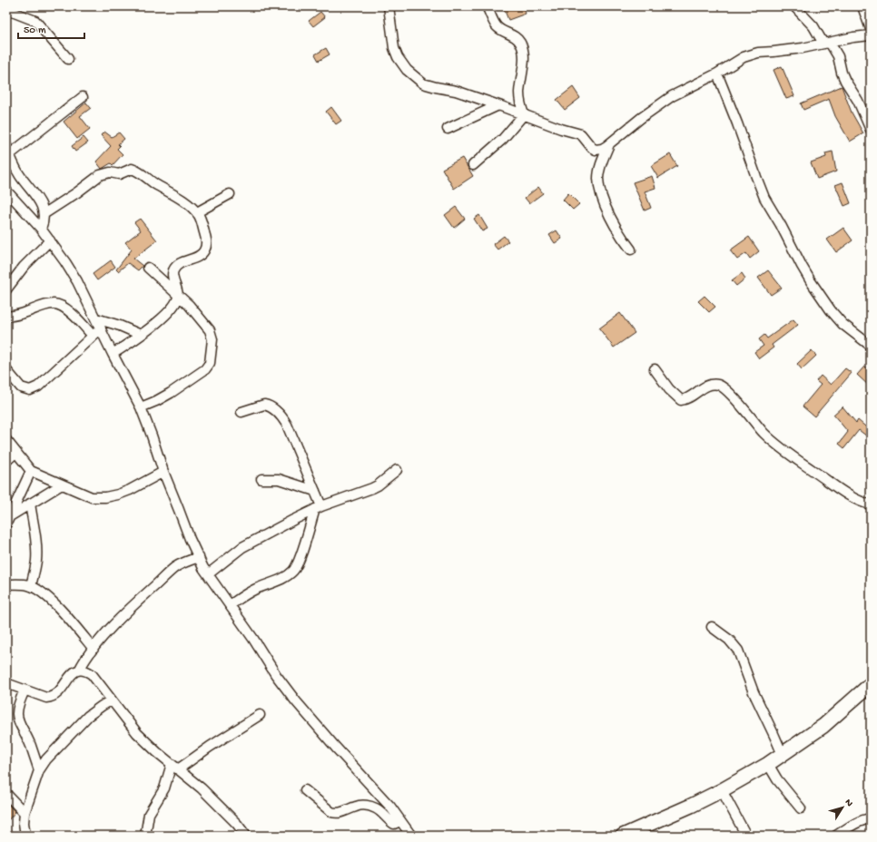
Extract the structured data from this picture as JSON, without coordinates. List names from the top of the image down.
{
  "scale_bar": "50 m",
  "north": "top right"
}
